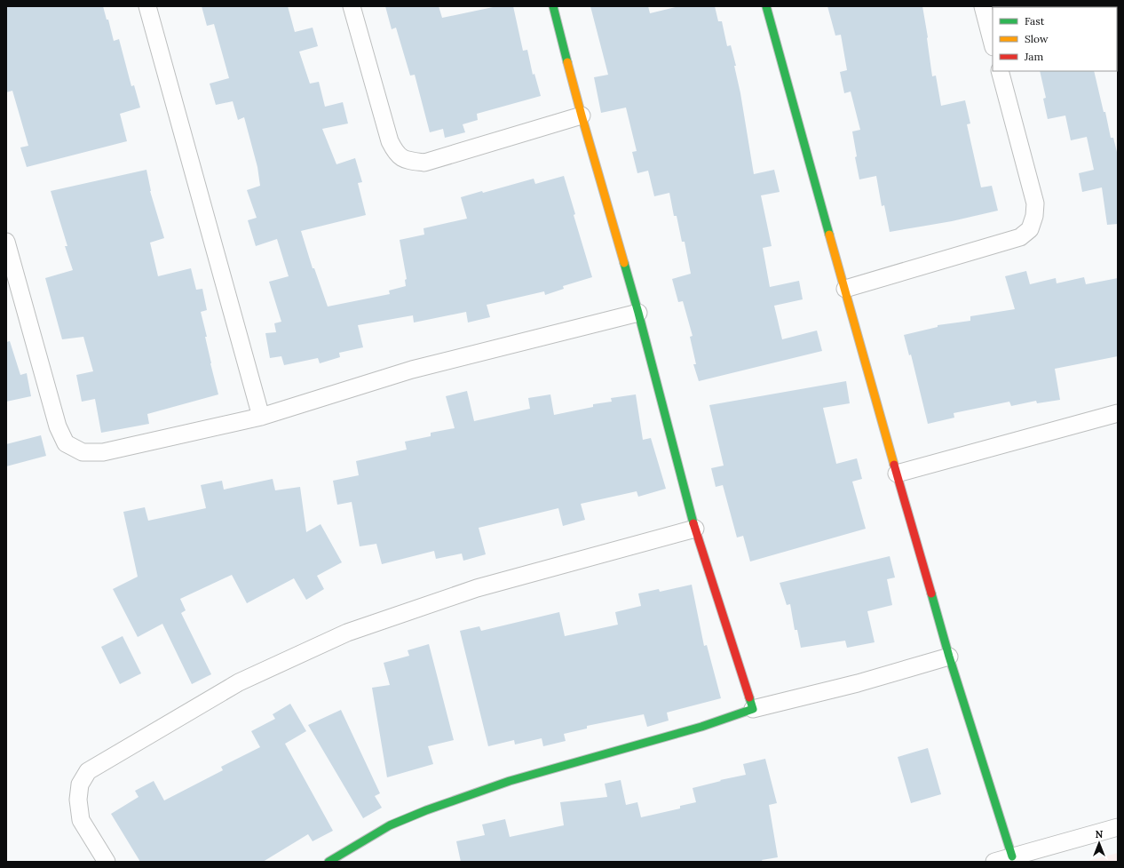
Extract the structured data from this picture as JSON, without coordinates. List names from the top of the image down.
{
  "legend": ["Fast", "Slow", "Jam"],
  "north": "top"
}
